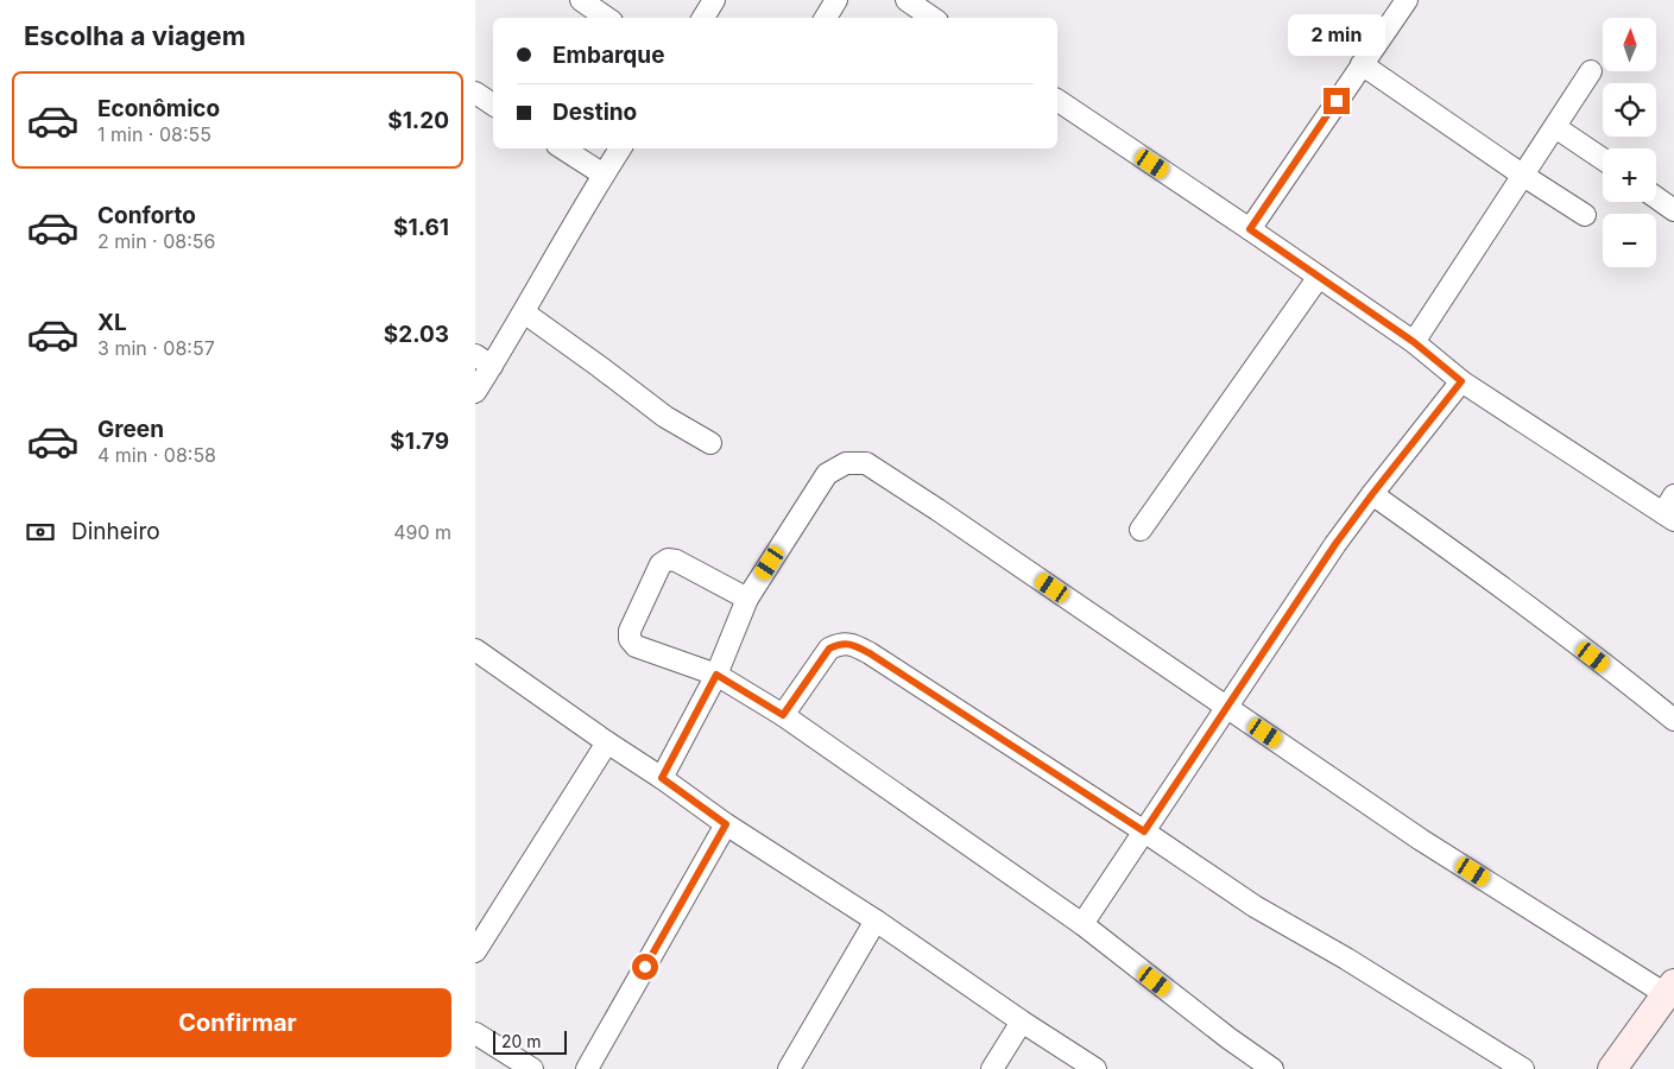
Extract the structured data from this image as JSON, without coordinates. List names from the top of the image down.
{
  "scale_bar": "20 m",
  "north": "top",
  "page": {
    "heading": "Escolha a viagem",
    "bubble": "2 min",
    "map_buttons": ["+", "−"],
    "banner": ["Embarque", "Destino"],
    "list": [
      {
        "name": "Econômico",
        "note": "1 min · 08:55",
        "value": "$1.20"
      },
      {
        "name": "Conforto",
        "note": "2 min · 08:56",
        "value": "$1.61"
      },
      {
        "name": "XL",
        "note": "3 min · 08:57",
        "value": "$2.03"
      },
      {
        "name": "Green",
        "note": "4 min · 08:58",
        "value": "$1.79"
      }
    ],
    "pay": ["Dinheiro", "490 m"],
    "buttons": "Confirmar",
    "scale": "20 m"
  }
}
